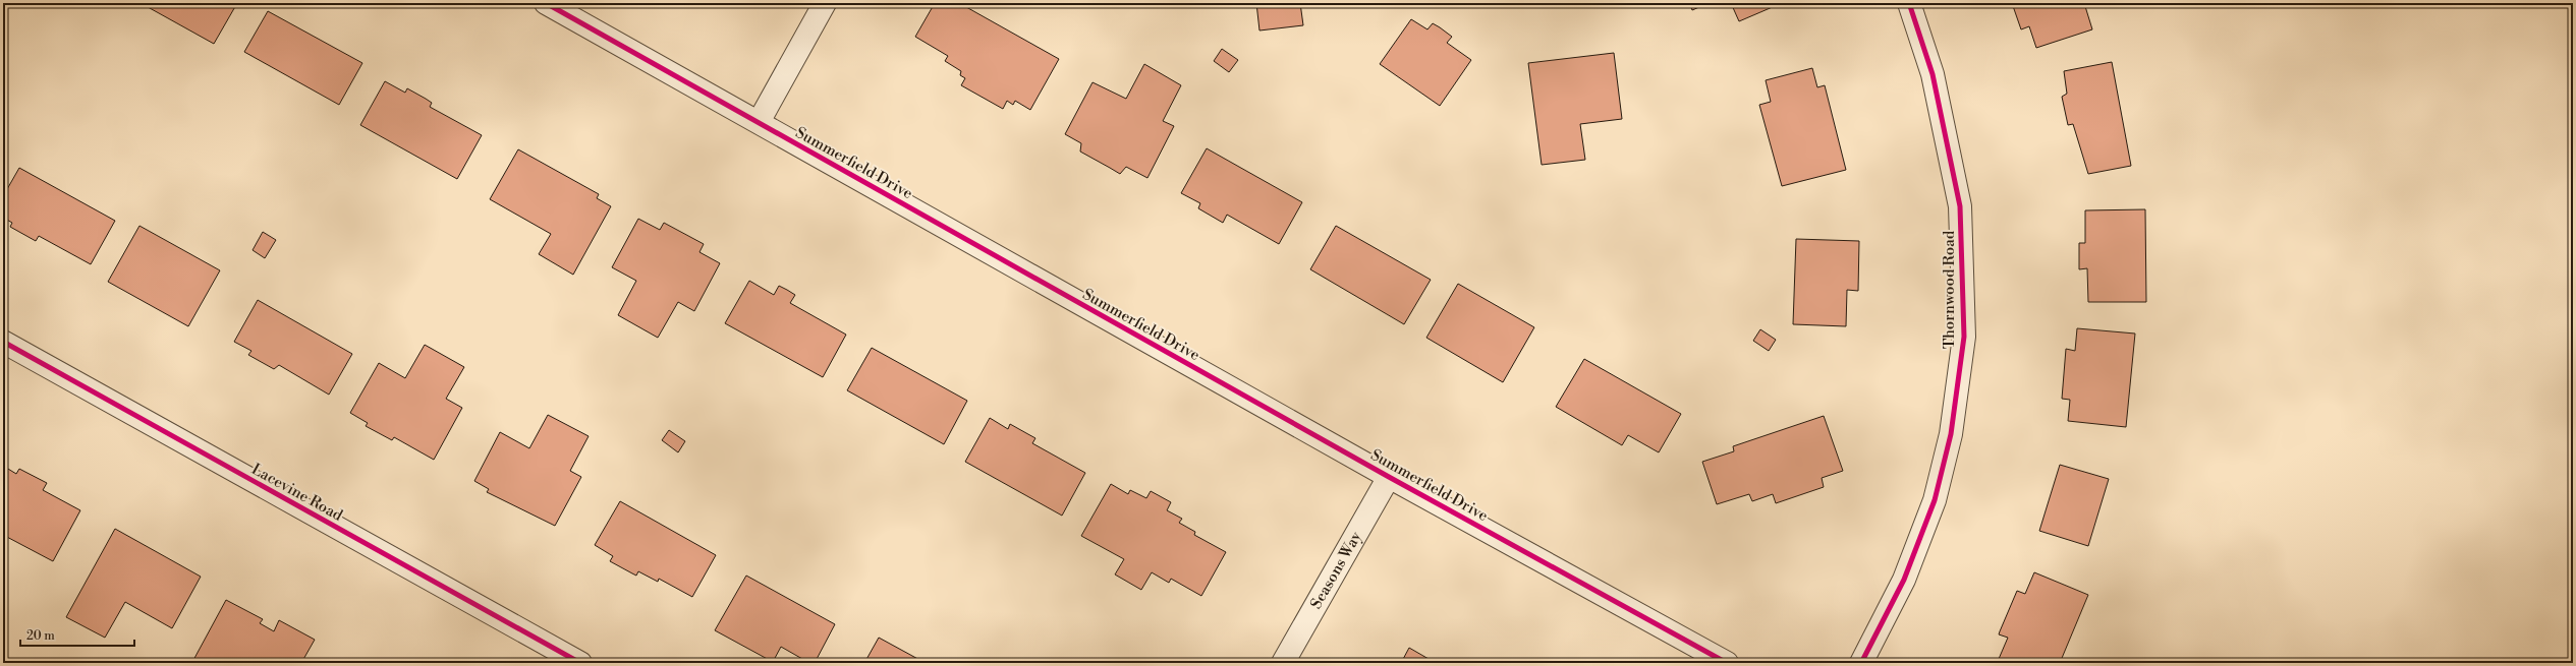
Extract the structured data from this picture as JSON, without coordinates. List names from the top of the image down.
{
  "streets": {
    "street": [
      "Summerfield Drive",
      "Thornwood Road",
      "Lacevine Road",
      "Seasons Way"
    ]
  },
  "crossings": [
    ["Summerfield Drive", "Seasons Way"]
  ],
  "scale_bar": "20 m"
}
